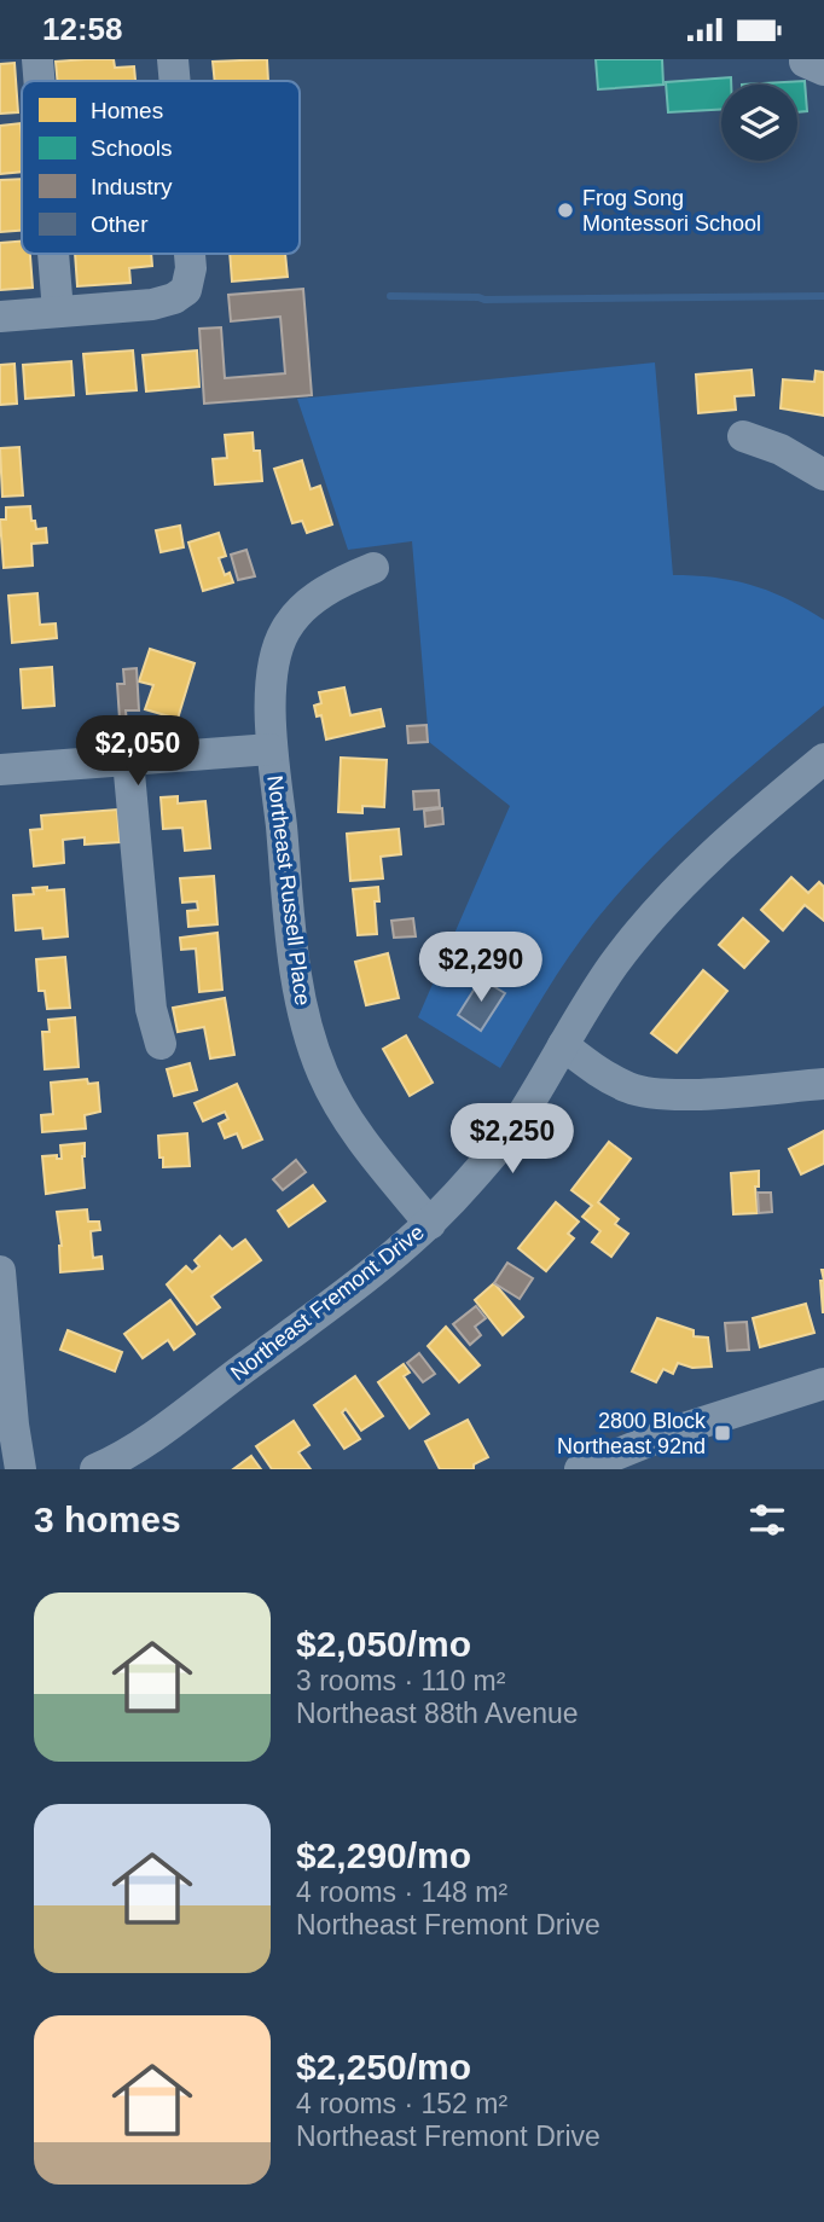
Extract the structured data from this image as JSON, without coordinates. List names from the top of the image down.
{
  "streets": {
    "street": ["Northeast Russell Place", "Northeast Fremont Drive"]
  },
  "crossings": [
    ["Northeast Russell Place", "Northeast Fremont Drive"]
  ],
  "places": {
    "other": ["Frog Song Montessori School"],
    "transit": ["2800 Block Northeast 92nd"]
  },
  "legend": [
    "Homes",
    "Schools",
    "Industry",
    "Other"
  ],
  "page": {
    "status": "12:58",
    "price": ["$2,050", "$2,290", "$2,250"],
    "heading": "3 homes",
    "list": [
      {
        "name": "$2,050/mo",
        "note": "3 rooms · 110 m² · Northeast 88th Avenue"
      },
      {
        "name": "$2,290/mo",
        "note": "4 rooms · 148 m² · Northeast Fremont Drive"
      },
      {
        "name": "$2,250/mo",
        "note": "4 rooms · 152 m² · Northeast Fremont Drive"
      }
    ]
  }
}
